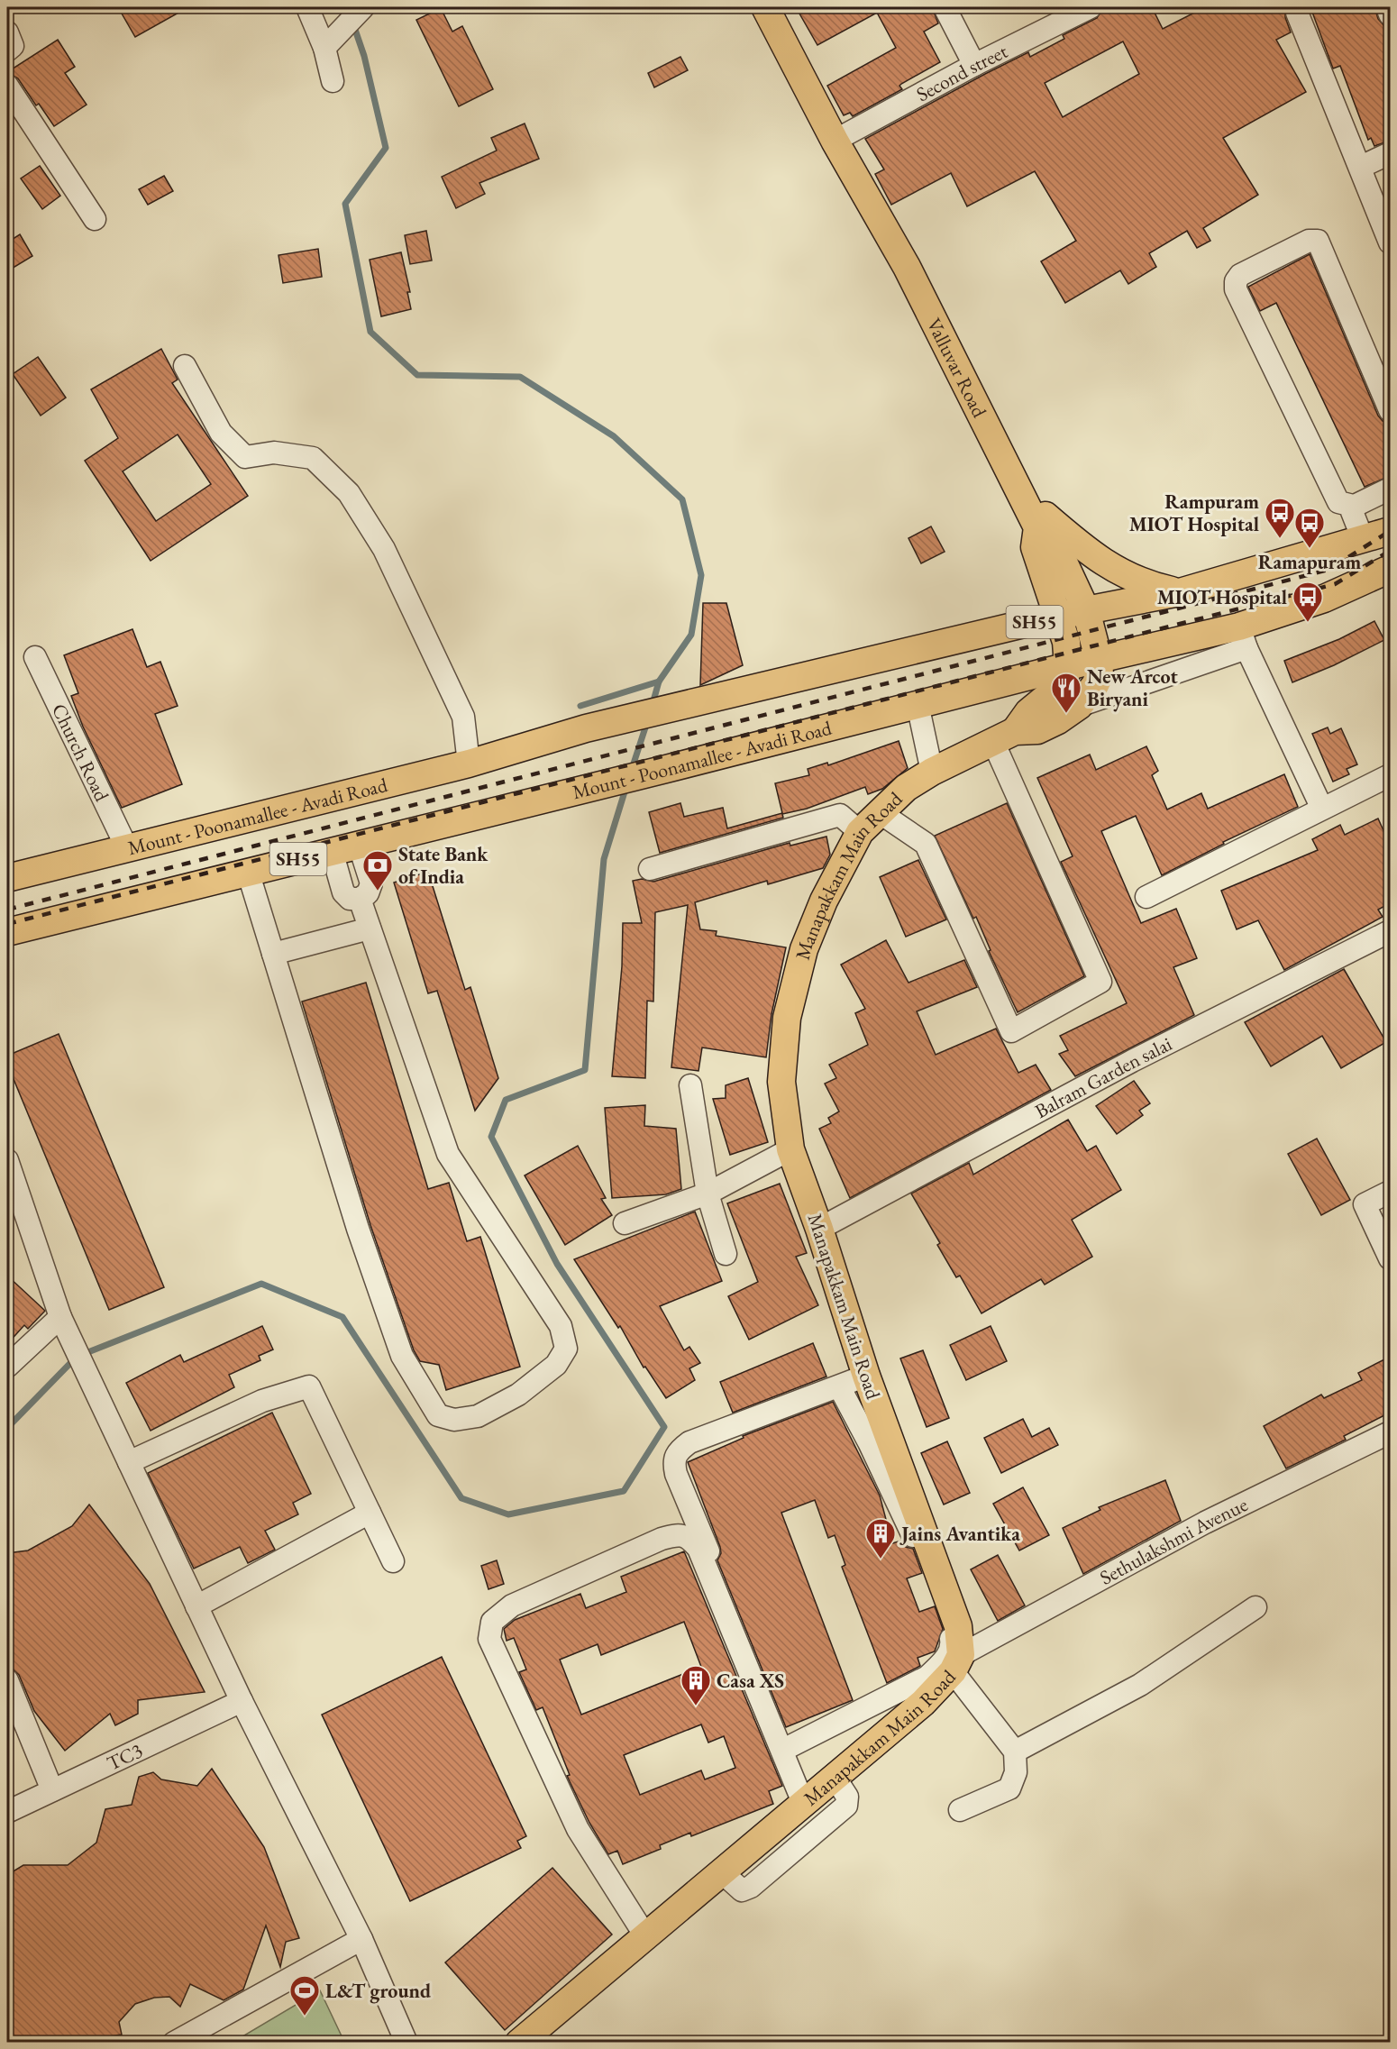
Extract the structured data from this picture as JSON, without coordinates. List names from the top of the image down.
{
  "streets": {
    "main road": [
      "Valluvar Road",
      "SH55",
      "Mount - Poonamallee - Avadi Road",
      "Manapakkam Main Road"
    ],
    "street": [
      "Second street",
      "Church Road",
      "Balram Garden salai",
      "Sethulakshmi Avenue",
      "TC3"
    ]
  },
  "crossings": [
    ["Second street", "Valluvar Road"],
    ["Valluvar Road", "Mount - Poonamallee - Avadi Road"],
    ["Valluvar Road", "Manapakkam Main Road"],
    ["Church Road", "Mount - Poonamallee - Avadi Road"],
    ["Mount - Poonamallee - Avadi Road", "Manapakkam Main Road"],
    ["Manapakkam Main Road", "Balram Garden salai"],
    ["Manapakkam Main Road", "Sethulakshmi Avenue"]
  ],
  "places": {
    "bus stop": ["Rampuram MIOT Hospital", "Ramapuram", "MIOT Hospital"],
    "restaurant": ["New Arcot Biryani"],
    "bank": ["State Bank of India"],
    "building": ["Jains Avantika", "Casa XS"],
    "sports": ["L&T ground"]
  }
}
